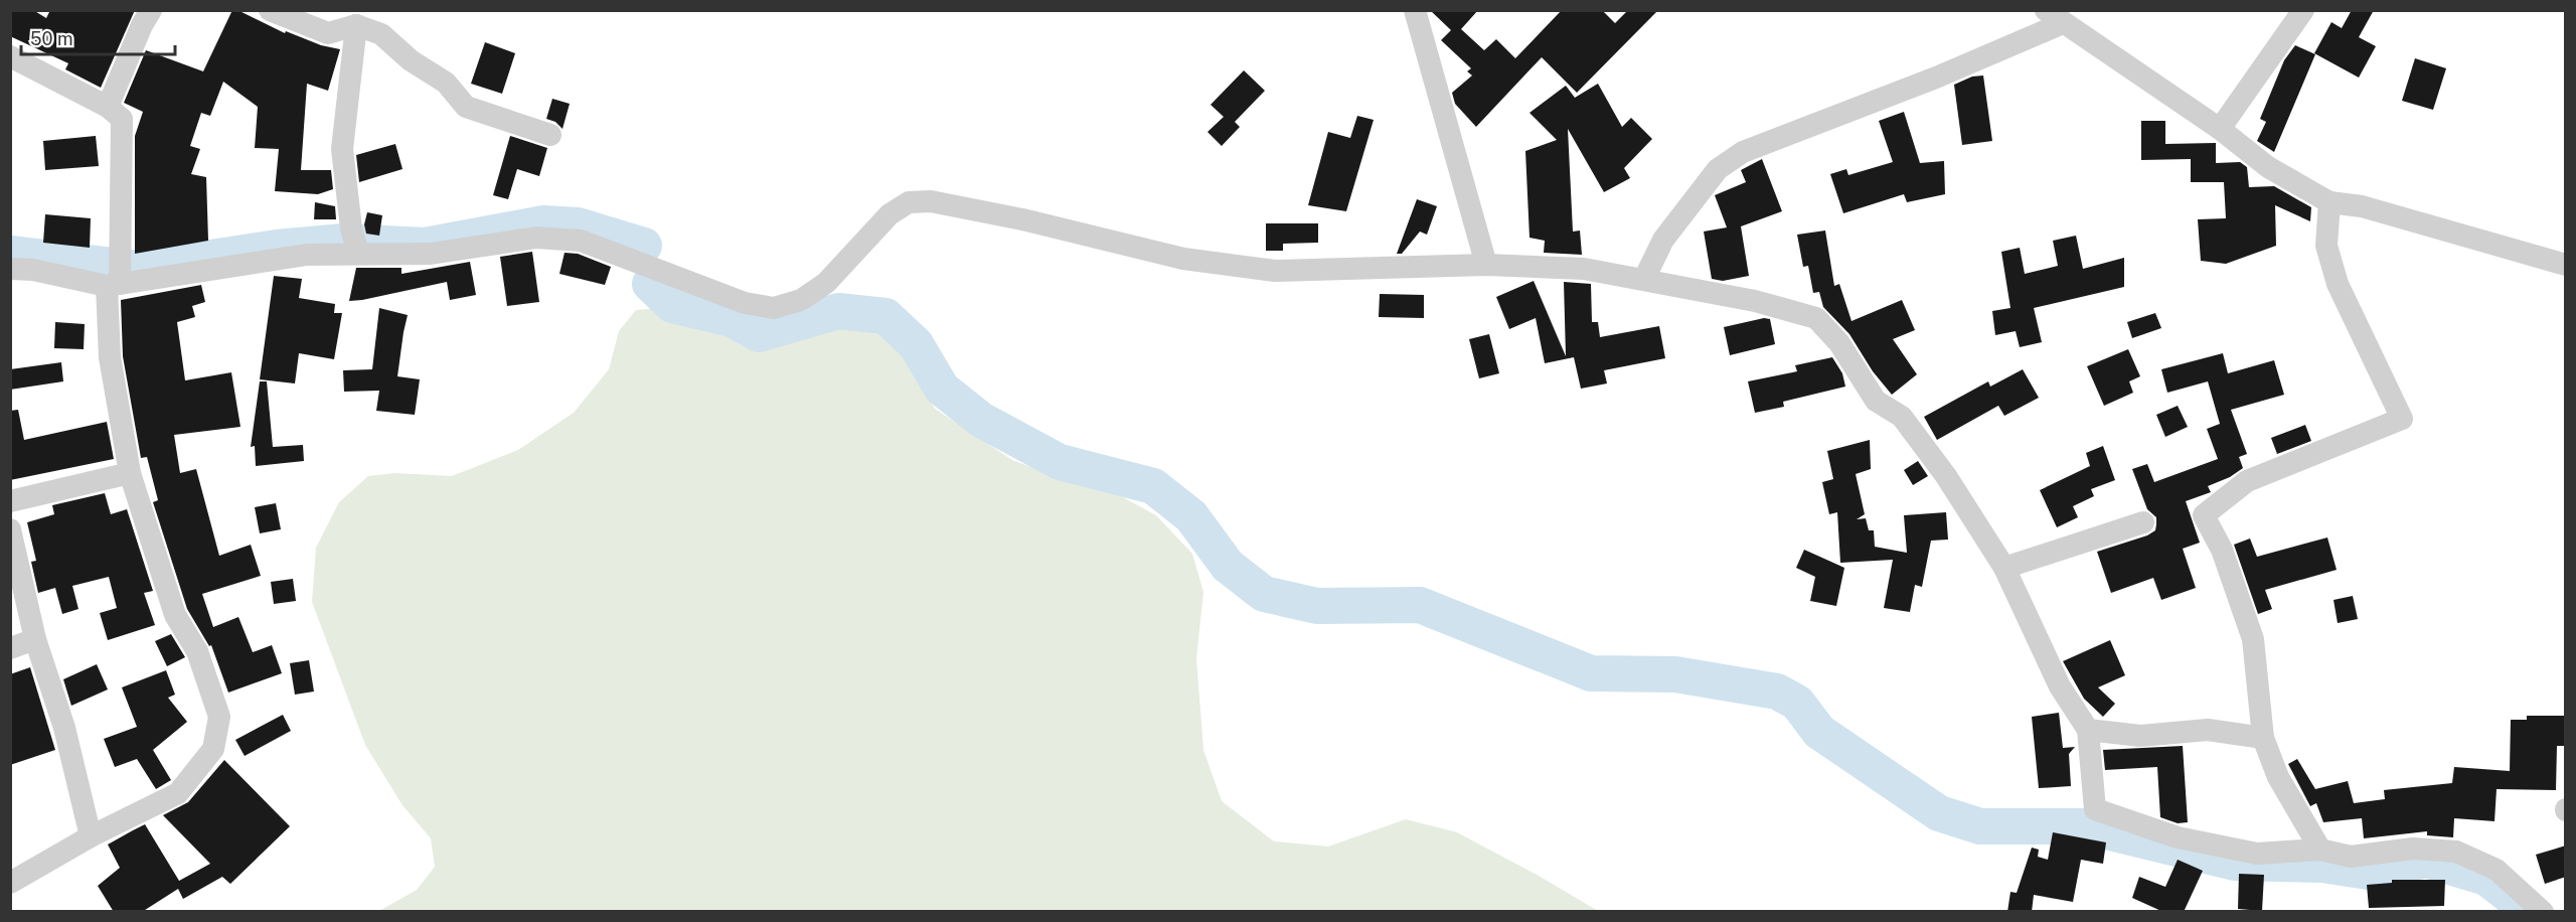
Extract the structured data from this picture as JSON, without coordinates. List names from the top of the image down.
{
  "scale_bar": "50 m"
}
